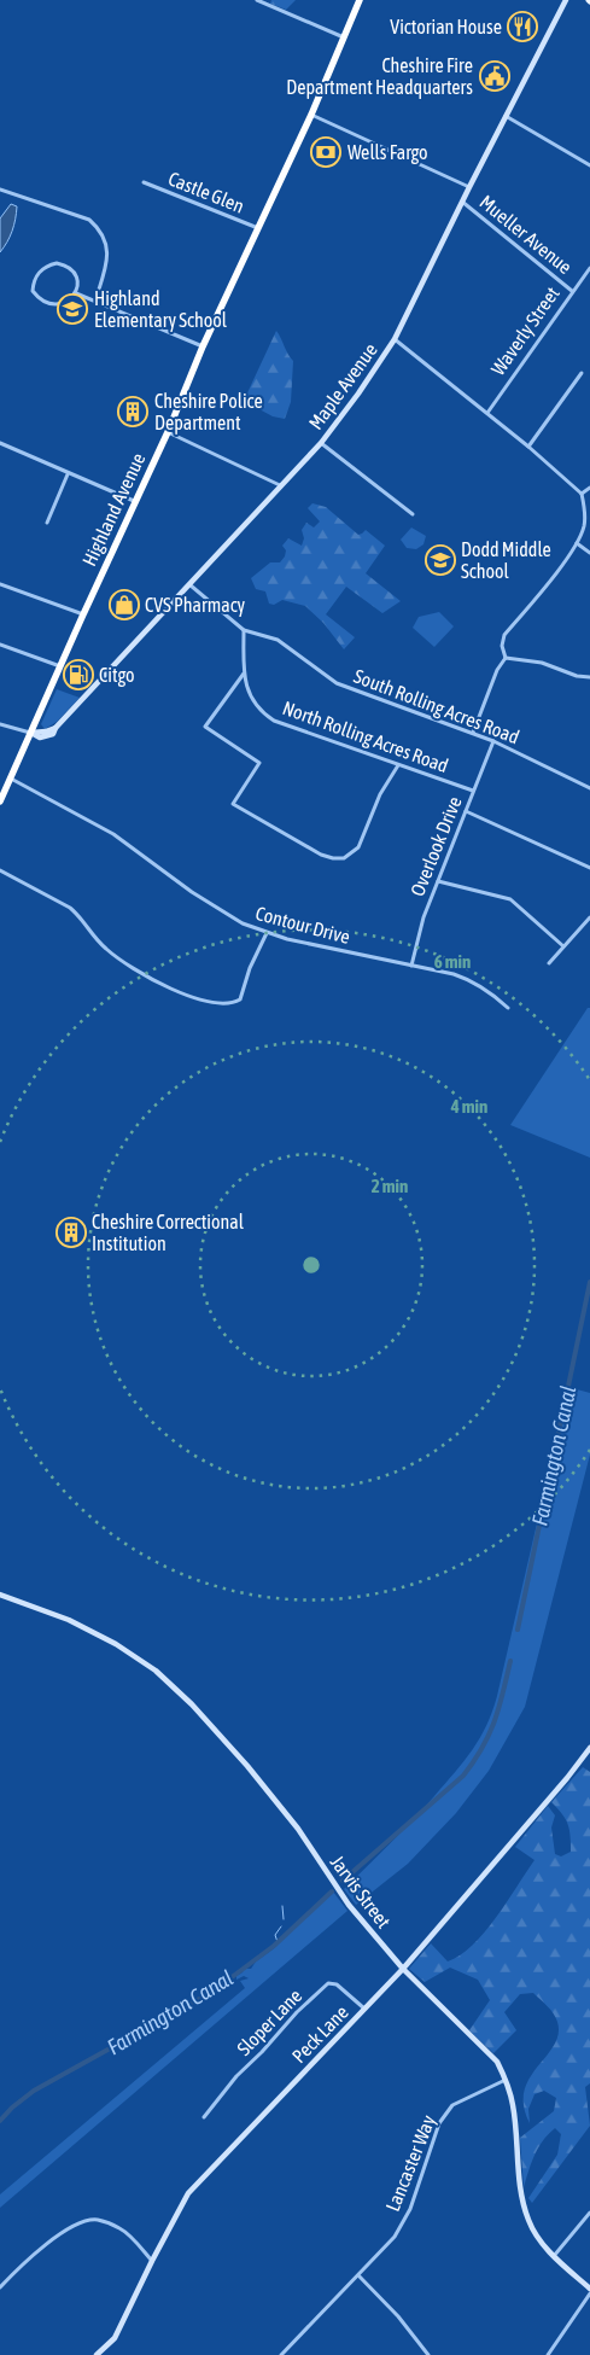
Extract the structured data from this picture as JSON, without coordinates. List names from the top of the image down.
{
  "streets": {
    "highway": ["Highland Avenue"],
    "street": [
      "Castle Glen",
      "Mueller Avenue",
      "Waverly Street",
      "Maple Avenue",
      "South Rolling Acres Road",
      "North Rolling Acres Road",
      "Overlook Drive",
      "Contour Drive",
      "Jarvis Street",
      "Sloper Lane",
      "Peck Lane",
      "Lancaster Way"
    ]
  },
  "crossings": [
    ["Castle Glen", "Highland Avenue"],
    ["Mueller Avenue", "Waverly Street"],
    ["Mueller Avenue", "Maple Avenue"],
    ["Maple Avenue", "Highland Avenue"],
    ["Maple Avenue", "South Rolling Acres Road"],
    ["Highland Avenue", "Contour Drive"],
    ["South Rolling Acres Road", "North Rolling Acres Road"],
    ["South Rolling Acres Road", "Overlook Drive"],
    ["North Rolling Acres Road", "Overlook Drive"],
    ["Overlook Drive", "Contour Drive"],
    ["Jarvis Street", "Peck Lane"],
    ["Jarvis Street", "Lancaster Way"],
    ["Sloper Lane", "Peck Lane"]
  ],
  "water": ["Farmington Canal"],
  "places": {
    "restaurant": ["Victorian House"],
    "public building": ["Cheshire Fire Department Headquarters"],
    "bank": ["Wells Fargo"],
    "school or university": ["Highland Elementary School", "Dodd Middle School"],
    "building": ["Cheshire Police Department", "Cheshire Correctional Institution"],
    "shop": ["CVS Pharmacy"],
    "fuel station": ["Citgo"]
  },
  "rings": ["6 min", "4 min", "2 min"]
}
